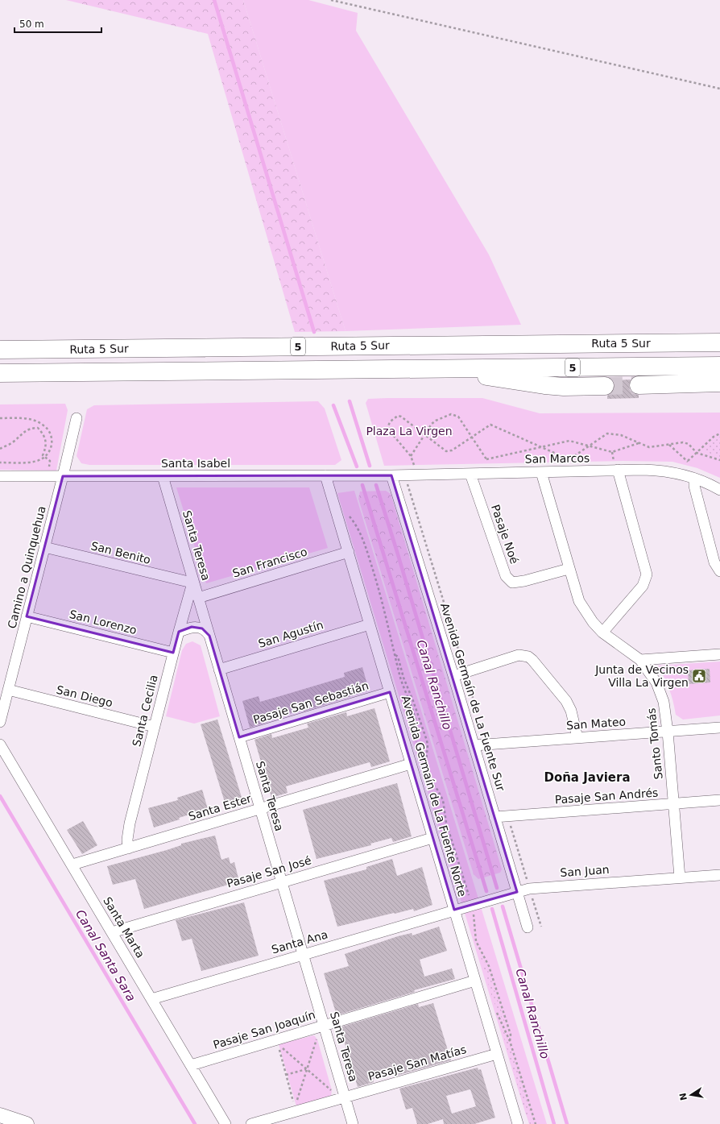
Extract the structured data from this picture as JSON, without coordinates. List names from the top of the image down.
{
  "streets": {
    "highway": ["Ruta 5 Sur", "5"],
    "street": [
      "San Marcos",
      "Santa Isabel",
      "Pasaje Noé",
      "Santa Teresa",
      "San Benito",
      "San Francisco",
      "Camino a Quinquehua",
      "San Lorenzo",
      "San Agustín",
      "San Diego",
      "Avenida Germaín de La Fuente Sur",
      "Pasaje San Sebastián",
      "Santa Cecilia",
      "San Mateo",
      "Santo Tomás",
      "Avenida Germaín de La Fuente Norte",
      "Pasaje San Andrés",
      "Santa Ester",
      "San Juan",
      "Pasaje San José",
      "Santa Marta",
      "Santa Ana",
      "Pasaje San Joaquín",
      "Pasaje San Matías"
    ]
  },
  "crossings": [
    ["San Marcos", "Santa Isabel"],
    ["San Marcos", "Pasaje Noé"],
    ["San Marcos", "Avenida Germaín de La Fuente Sur"],
    ["San Marcos", "Santo Tomás"],
    ["Santa Isabel", "Santa Teresa"],
    ["Santa Isabel", "Camino a Quinquehua"],
    ["Santa Isabel", "Avenida Germaín de La Fuente Sur"],
    ["Santa Isabel", "Avenida Germaín de La Fuente Norte"],
    ["Pasaje Noé", "Santo Tomás"],
    ["Santa Teresa", "San Benito"],
    ["Santa Teresa", "San Francisco"],
    ["Santa Teresa", "San Agustín"],
    ["Santa Teresa", "Pasaje San Sebastián"],
    ["Santa Teresa", "Santa Cecilia"],
    ["Santa Teresa", "Santa Ester"],
    ["Santa Teresa", "Pasaje San José"],
    ["Santa Teresa", "Santa Ana"],
    ["Santa Teresa", "Pasaje San Joaquín"],
    ["Santa Teresa", "Pasaje San Matías"],
    ["San Benito", "Camino a Quinquehua"],
    ["San Benito", "Santa Cecilia"],
    ["San Francisco", "Avenida Germaín de La Fuente Norte"],
    ["Camino a Quinquehua", "San Lorenzo"],
    ["Camino a Quinquehua", "San Diego"],
    ["San Lorenzo", "Santa Cecilia"],
    ["San Agustín", "Avenida Germaín de La Fuente Norte"],
    ["San Diego", "Santa Cecilia"],
    ["Avenida Germaín de La Fuente Sur", "San Mateo"],
    ["Avenida Germaín de La Fuente Sur", "Pasaje San Andrés"],
    ["Avenida Germaín de La Fuente Sur", "San Juan"],
    ["Pasaje San Sebastián", "Avenida Germaín de La Fuente Norte"],
    ["Santa Cecilia", "Santa Ester"],
    ["San Mateo", "Santo Tomás"],
    ["Santo Tomás", "Pasaje San Andrés"],
    ["Santo Tomás", "San Juan"],
    ["Avenida Germaín de La Fuente Norte", "Santa Ester"],
    ["Avenida Germaín de La Fuente Norte", "San Juan"],
    ["Avenida Germaín de La Fuente Norte", "Pasaje San José"],
    ["Avenida Germaín de La Fuente Norte", "Santa Ana"],
    ["Avenida Germaín de La Fuente Norte", "Pasaje San Joaquín"],
    ["Avenida Germaín de La Fuente Norte", "Pasaje San Matías"],
    ["Santa Ester", "Santa Marta"],
    ["San Juan", "Santa Ana"],
    ["Pasaje San José", "Santa Marta"],
    ["Santa Marta", "Santa Ana"],
    ["Santa Marta", "Pasaje San Joaquín"]
  ],
  "districts": ["Doña Javiera"],
  "water": ["Canal Ranchillo", "Canal Santa Sara"],
  "parks": ["Plaza La Virgen"],
  "places": {
    "public building": ["Junta de Vecinos Villa La Virgen"]
  },
  "scale_bar": "50 m",
  "north": "left"
}
